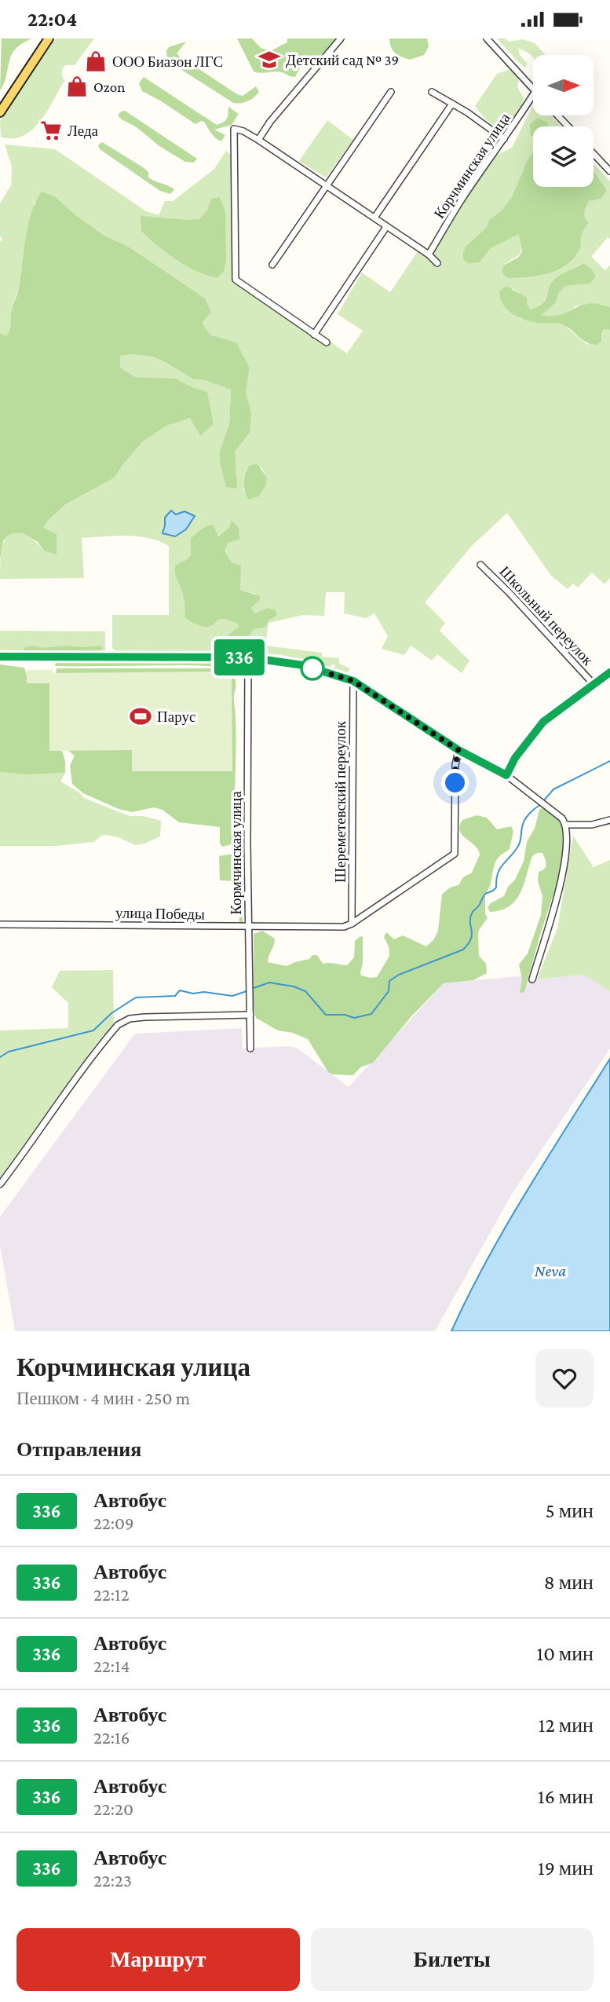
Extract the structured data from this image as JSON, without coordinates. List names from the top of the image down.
{
  "streets": {
    "street": [
      "Корчминская улица",
      "Школьный переулок",
      "Шереметевский переулок",
      "Кормчинская улица",
      "улица Победы"
    ]
  },
  "crossings": [
    ["Шереметевский переулок", "улица Победы"],
    ["Кормчинская улица", "улица Победы"]
  ],
  "water": ["Neva"],
  "places": {
    "school or university": ["Детский сад № 39"],
    "shop": ["ООО Биазон ЛГС", "Ozon"],
    "supermarket": ["Леда"],
    "sports": ["Парус"]
  },
  "lines": ["bus line 336"],
  "north": "right",
  "page": {
    "status": "22:04",
    "on_map": "336",
    "heading": [
      ["Корчминская улица", "Пешком · 4 мин · 250 m"],
      "Отправления"
    ],
    "list": [
      {
        "mark": "336",
        "name": "Автобус",
        "note": "22:09",
        "value": "5 мин"
      },
      {
        "mark": "336",
        "name": "Автобус",
        "note": "22:12",
        "value": "8 мин"
      },
      {
        "mark": "336",
        "name": "Автобус",
        "note": "22:14",
        "value": "10 мин"
      },
      {
        "mark": "336",
        "name": "Автобус",
        "note": "22:16",
        "value": "12 мин"
      },
      {
        "mark": "336",
        "name": "Автобус",
        "note": "22:20",
        "value": "16 мин"
      },
      {
        "mark": "336",
        "name": "Автобус",
        "note": "22:23",
        "value": "19 мин"
      }
    ],
    "buttons": ["Маршрут", "Билеты"]
  }
}
